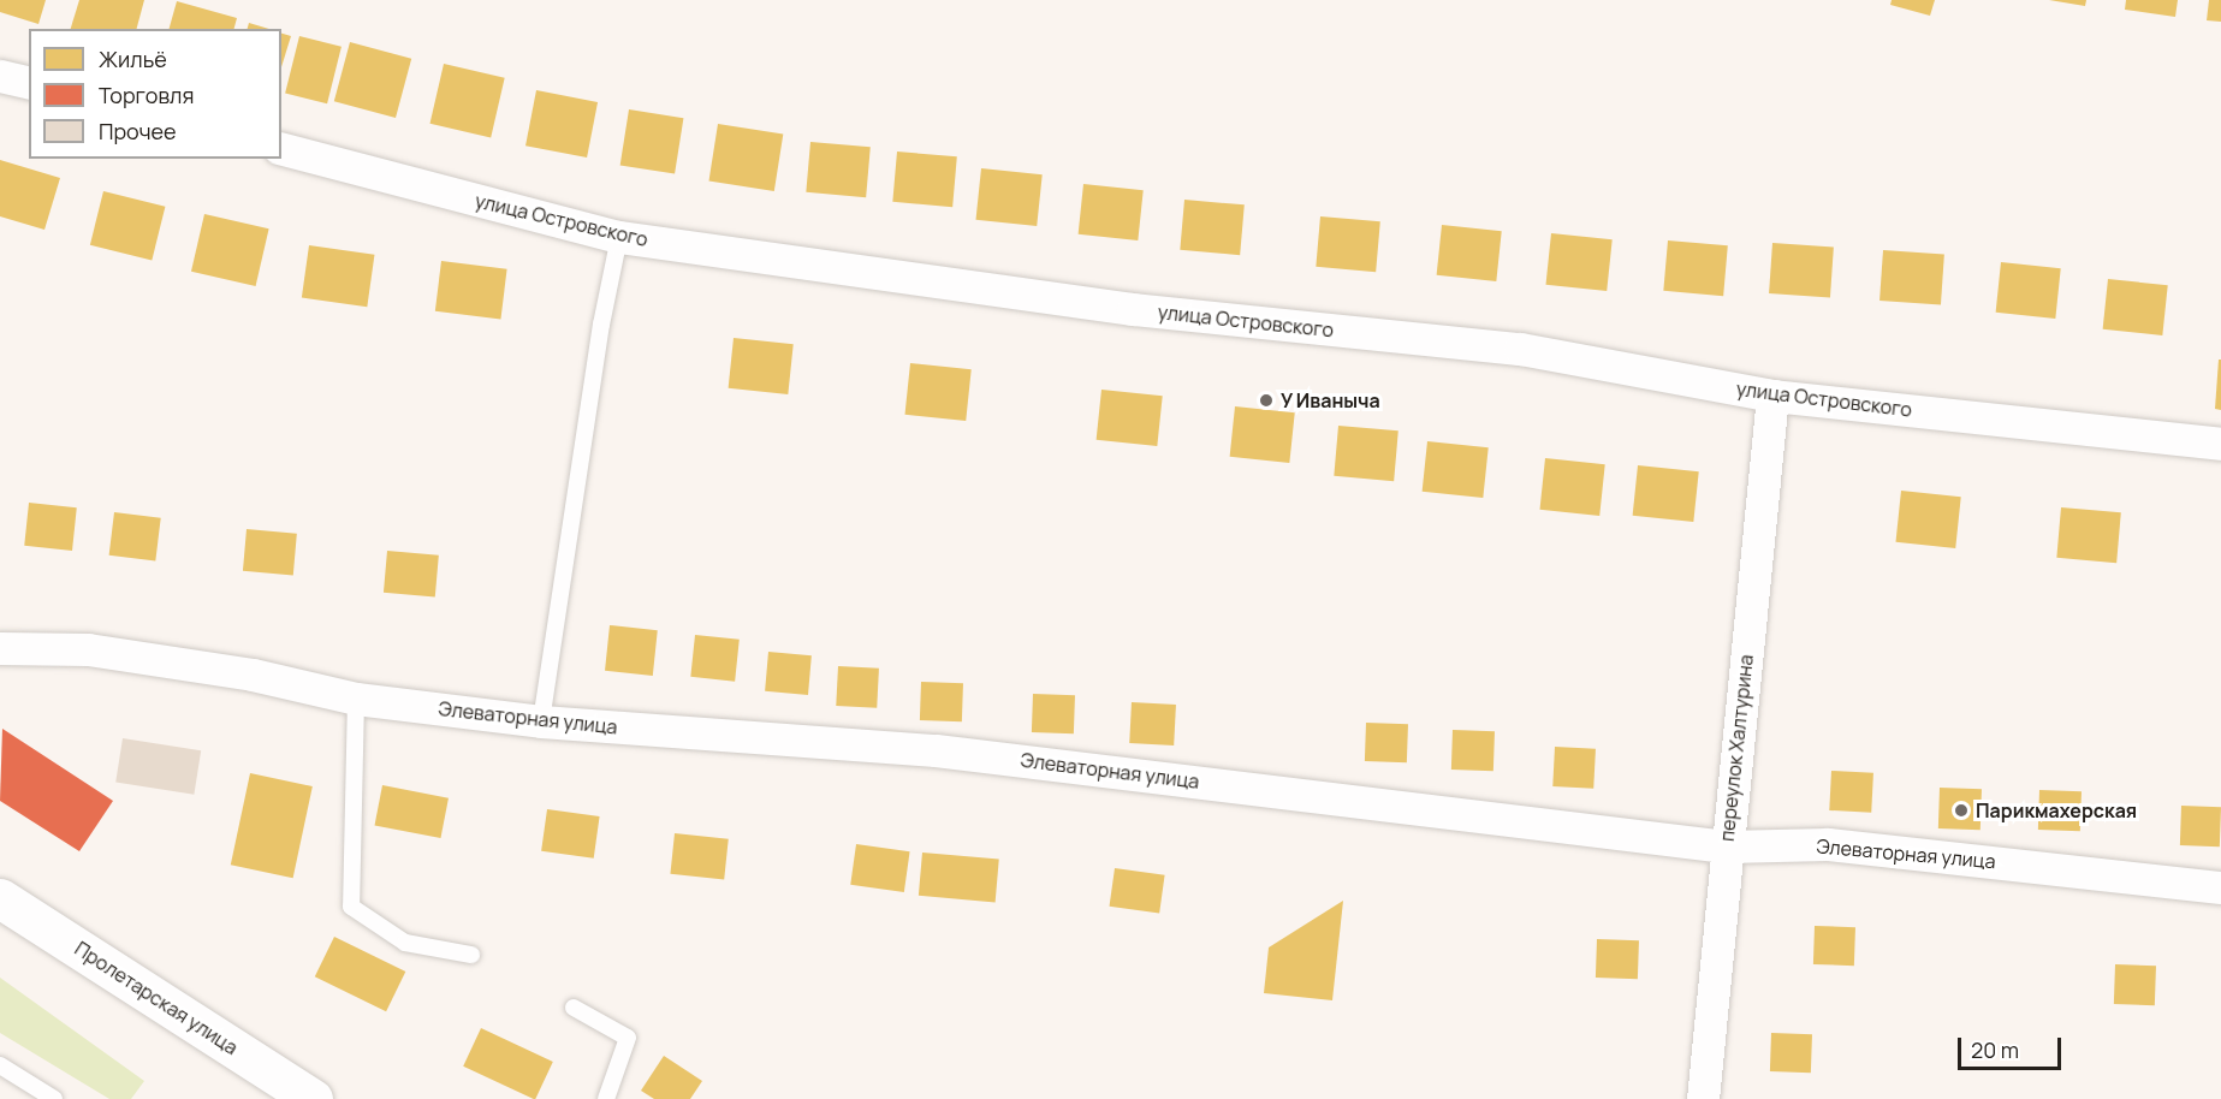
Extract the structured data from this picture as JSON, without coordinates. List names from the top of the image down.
{
  "streets": {
    "main road": ["Пролетарская улица"],
    "street": ["улица Островского", "Элеваторная улица", "переулок Халтурина"]
  },
  "crossings": [
    ["улица Островского", "переулок Халтурина"],
    ["Элеваторная улица", "переулок Халтурина"]
  ],
  "places": ["У Иваныча", "Парикмахерская"],
  "legend": ["Жильё", "Торговля", "Прочее"],
  "scale_bar": "20 m"
}
